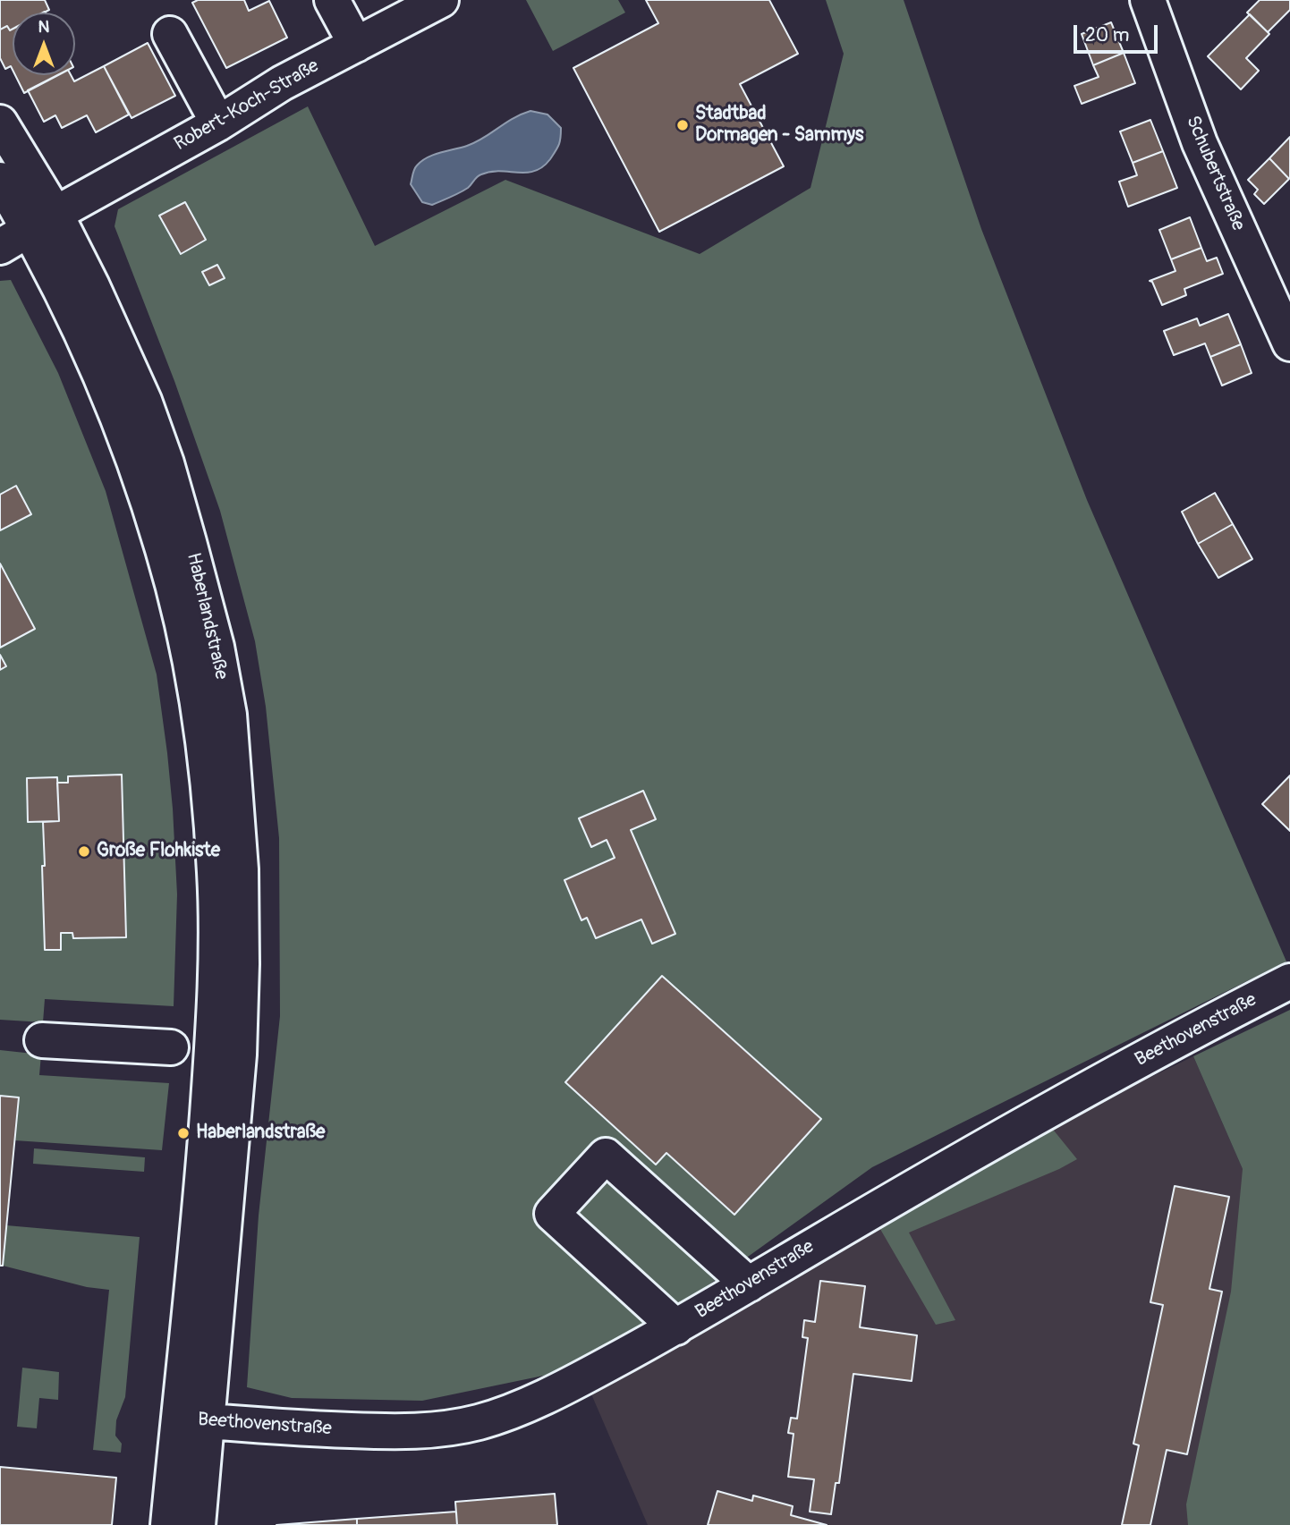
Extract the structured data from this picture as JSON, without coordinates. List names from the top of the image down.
{
  "streets": {
    "street": [
      "Robert-Koch-Straße",
      "Schubertstraße",
      "Haberlandstraße",
      "Beethovenstraße"
    ]
  },
  "crossings": [
    ["Robert-Koch-Straße", "Haberlandstraße"],
    ["Haberlandstraße", "Beethovenstraße"]
  ],
  "places": ["Stadtbad Dormagen - Sammys", "Große Flohkiste", "Haberlandstraße"],
  "scale_bar": "20 m",
  "north": "top"
}
